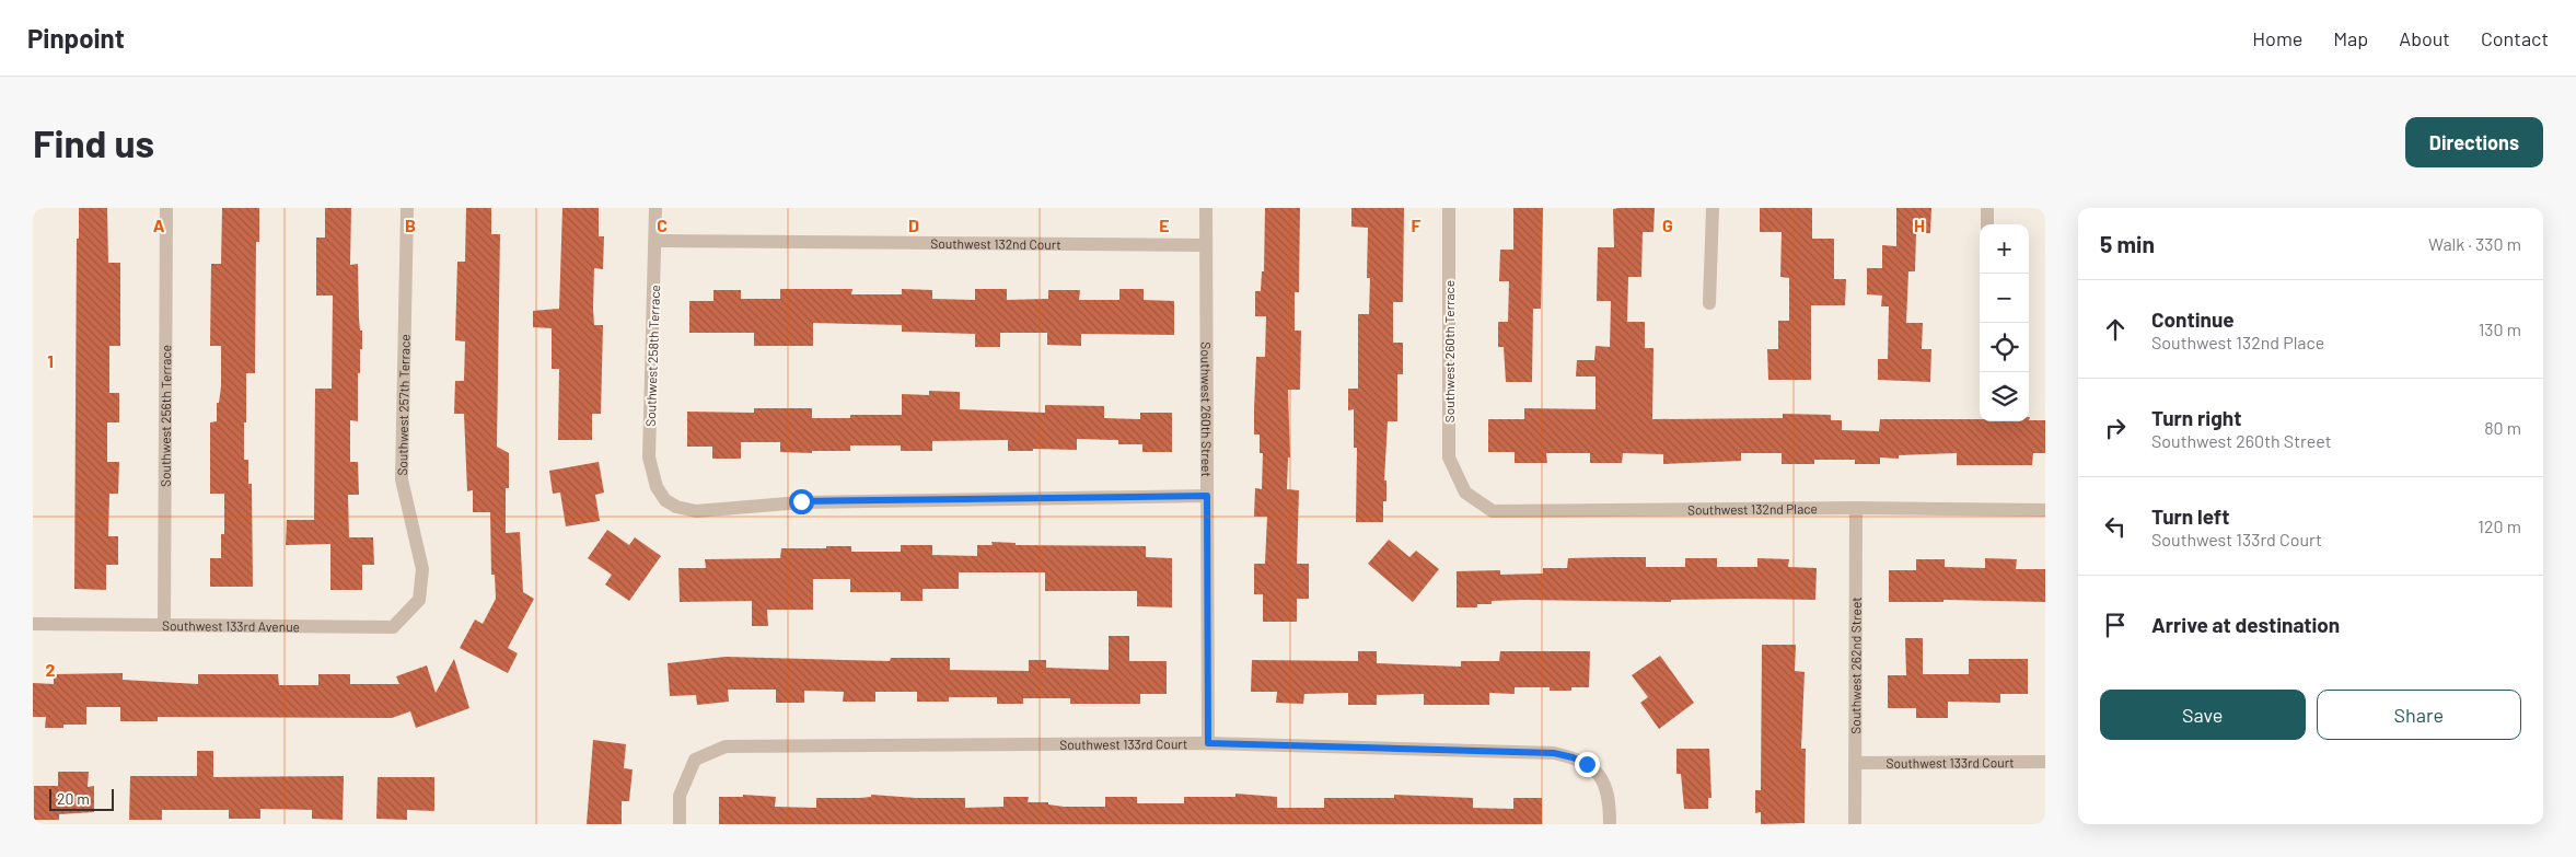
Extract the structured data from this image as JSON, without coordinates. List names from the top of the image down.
{
  "streets": {
    "street": [
      "Southwest 132nd Court",
      "Southwest 260th Terrace",
      "Southwest 258th Terrace",
      "Southwest 257th Terrace",
      "Southwest 260th Street",
      "Southwest 256th Terrace",
      "Southwest 132nd Place",
      "Southwest 133rd Avenue",
      "Southwest 262nd Street",
      "Southwest 133rd Court"
    ]
  },
  "crossings": [
    ["Southwest 132nd Court", "Southwest 258th Terrace"],
    ["Southwest 132nd Court", "Southwest 260th Street"],
    ["Southwest 260th Terrace", "Southwest 132nd Place"],
    ["Southwest 258th Terrace", "Southwest 260th Street"],
    ["Southwest 257th Terrace", "Southwest 133rd Avenue"],
    ["Southwest 260th Street", "Southwest 133rd Court"],
    ["Southwest 256th Terrace", "Southwest 133rd Avenue"],
    ["Southwest 132nd Place", "Southwest 262nd Street"],
    ["Southwest 262nd Street", "Southwest 133rd Court"]
  ],
  "scale_bar": "20 m",
  "page": {
    "header": "Pinpoint",
    "nav": [
      "Home",
      "Map",
      "About",
      "Contact"
    ],
    "buttons": [
      "Directions",
      ["Save", "Share"]
    ],
    "title": "Find us",
    "heading": ["5 min", "Walk · 330 m"],
    "map_buttons": ["+", "−"],
    "list": [
      ["Continue", "Southwest 132nd Place", "130 m"],
      ["Turn right", "Southwest 260th Street", "80 m"],
      ["Turn left", "Southwest 133rd Court", "120 m"],
      "Arrive at destination"
    ],
    "scale": "20 m"
  },
  "grid": {
    "columns": [
      "A",
      "B",
      "C",
      "D",
      "E",
      "F",
      "G",
      "H"
    ],
    "rows": ["1", "2"]
  }
}
